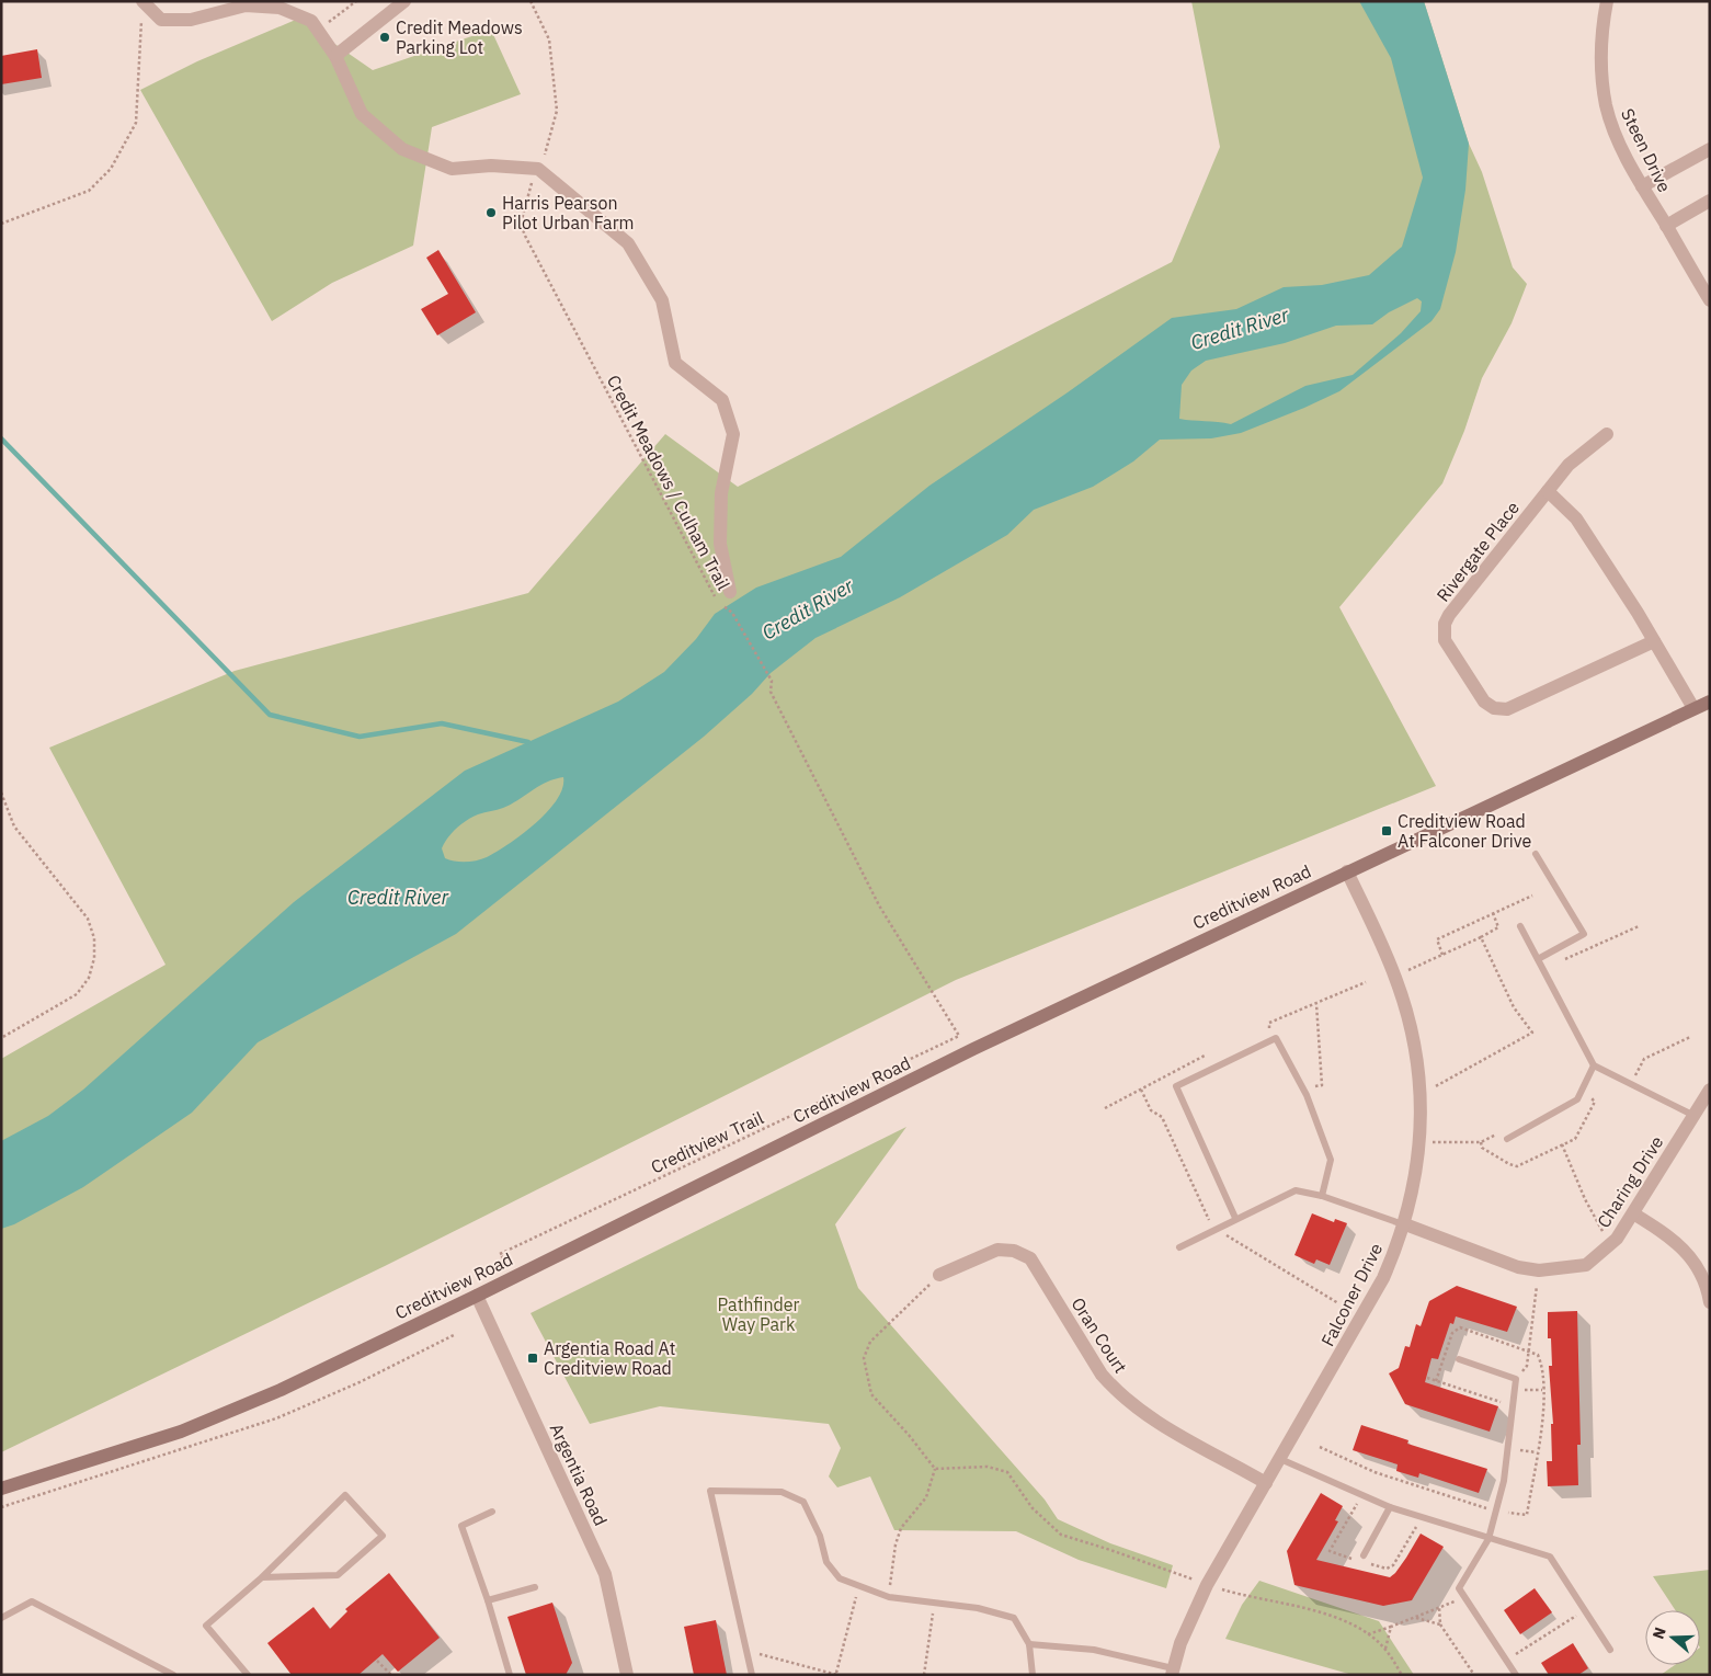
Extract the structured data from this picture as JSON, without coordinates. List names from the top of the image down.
{
  "streets": {
    "main road": ["Creditview Road"],
    "street": [
      "Steen Drive",
      "Rivergate Place",
      "Charing Drive",
      "Falconer Drive",
      "Oran Court",
      "Argentia Road"
    ],
    "path": ["Credit Meadows / Culham Trail", "Creditview Trail"]
  },
  "crossings": [
    ["Credit Meadows / Culham Trail", "Creditview Trail"],
    ["Creditview Road", "Falconer Drive"],
    ["Creditview Road", "Argentia Road"],
    ["Charing Drive", "Falconer Drive"],
    ["Falconer Drive", "Oran Court"]
  ],
  "water": ["Credit River"],
  "parks": ["Pathfinder Way Park"],
  "places": {
    "other": ["Credit Meadows Parking Lot", "Harris Pearson Pilot Urban Farm"],
    "transit": ["Creditview Road At Falconer Drive", "Argentia Road At Creditview Road"]
  },
  "north": "left"
}
